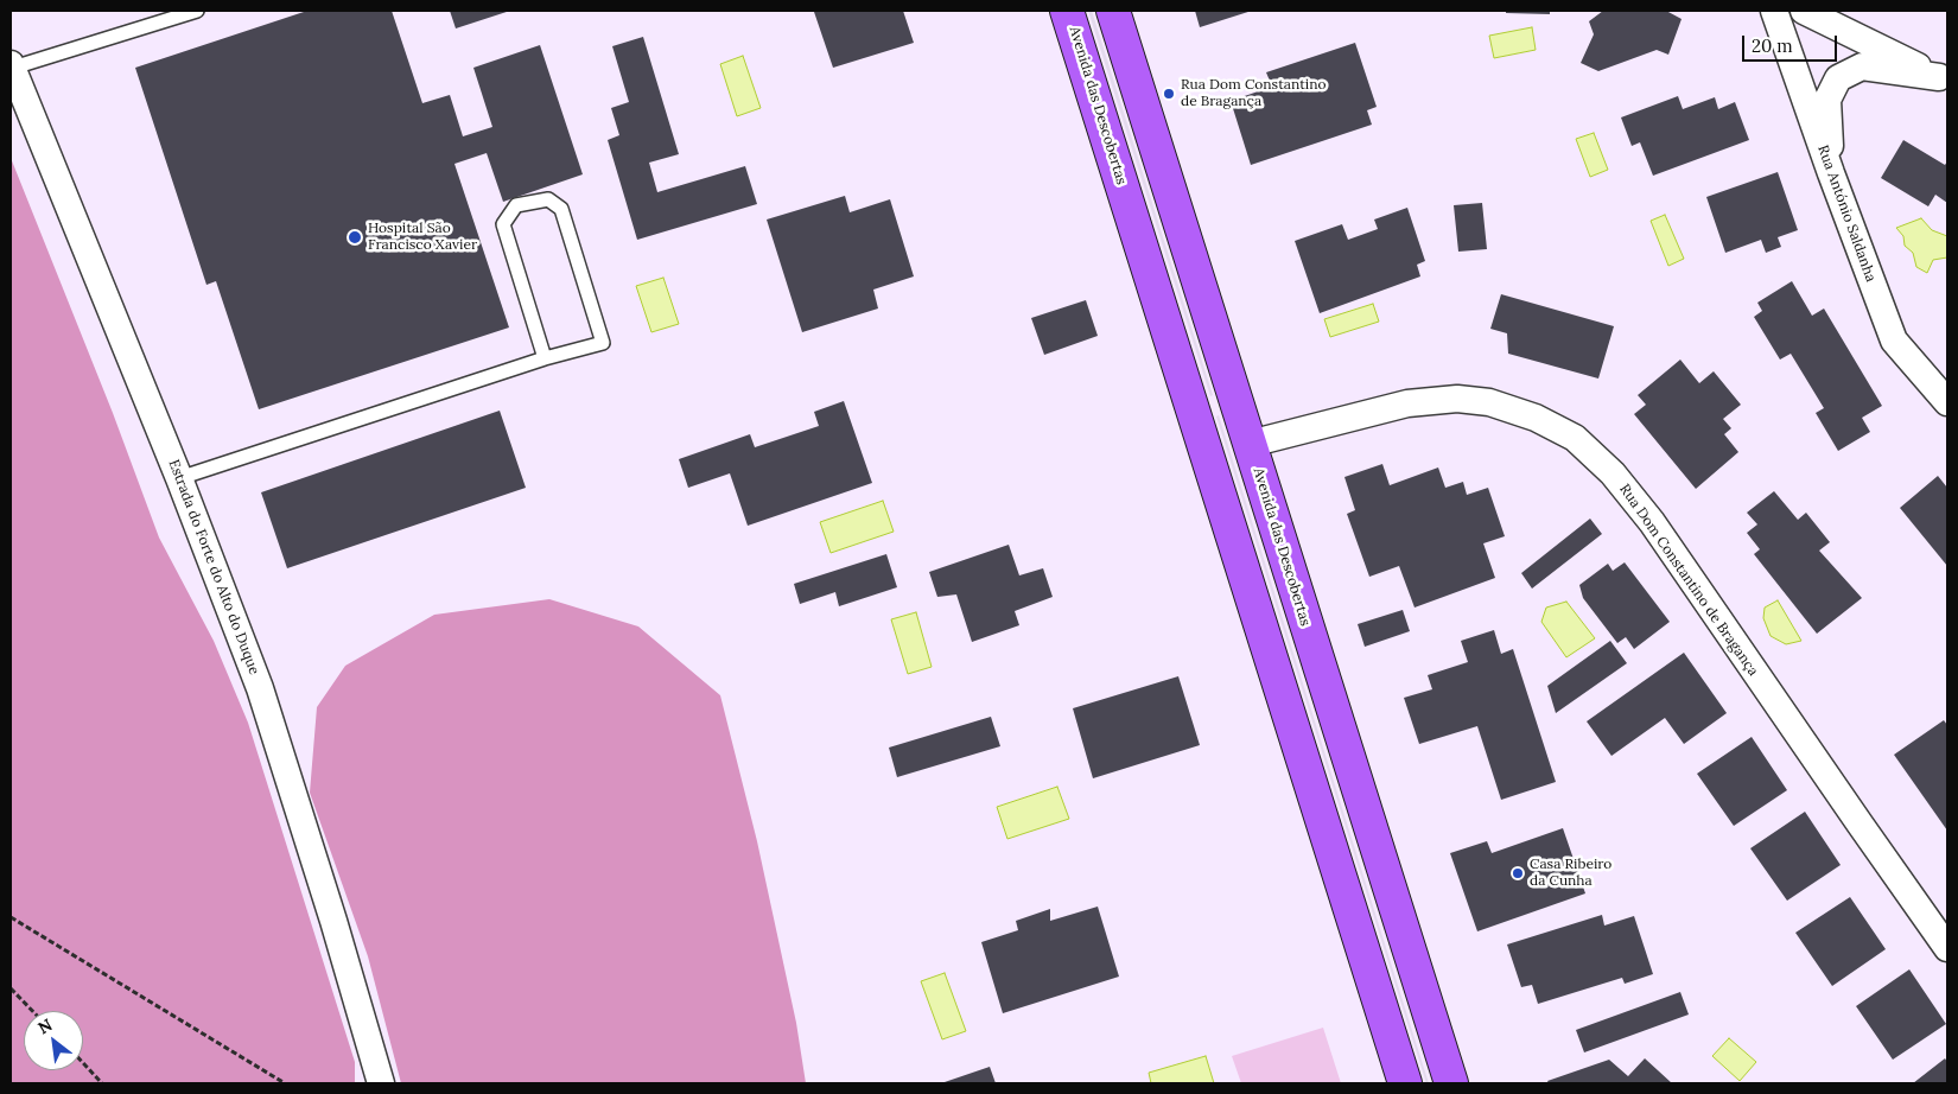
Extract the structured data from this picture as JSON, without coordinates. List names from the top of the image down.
{
  "streets": {
    "main road": ["Avenida das Descobertas"],
    "street": ["Rua António Saldanha", "Estrada do Forte do Alto do Duque", "Rua Dom Constantino de Bragança"]
  },
  "crossings": [
    ["Avenida das Descobertas", "Rua Dom Constantino de Bragança"]
  ],
  "places": ["Rua Dom Constantino de Bragança", "Hospital São Francisco Xavier", "Casa Ribeiro da Cunha"],
  "scale_bar": "20 m",
  "north": "top left"
}
